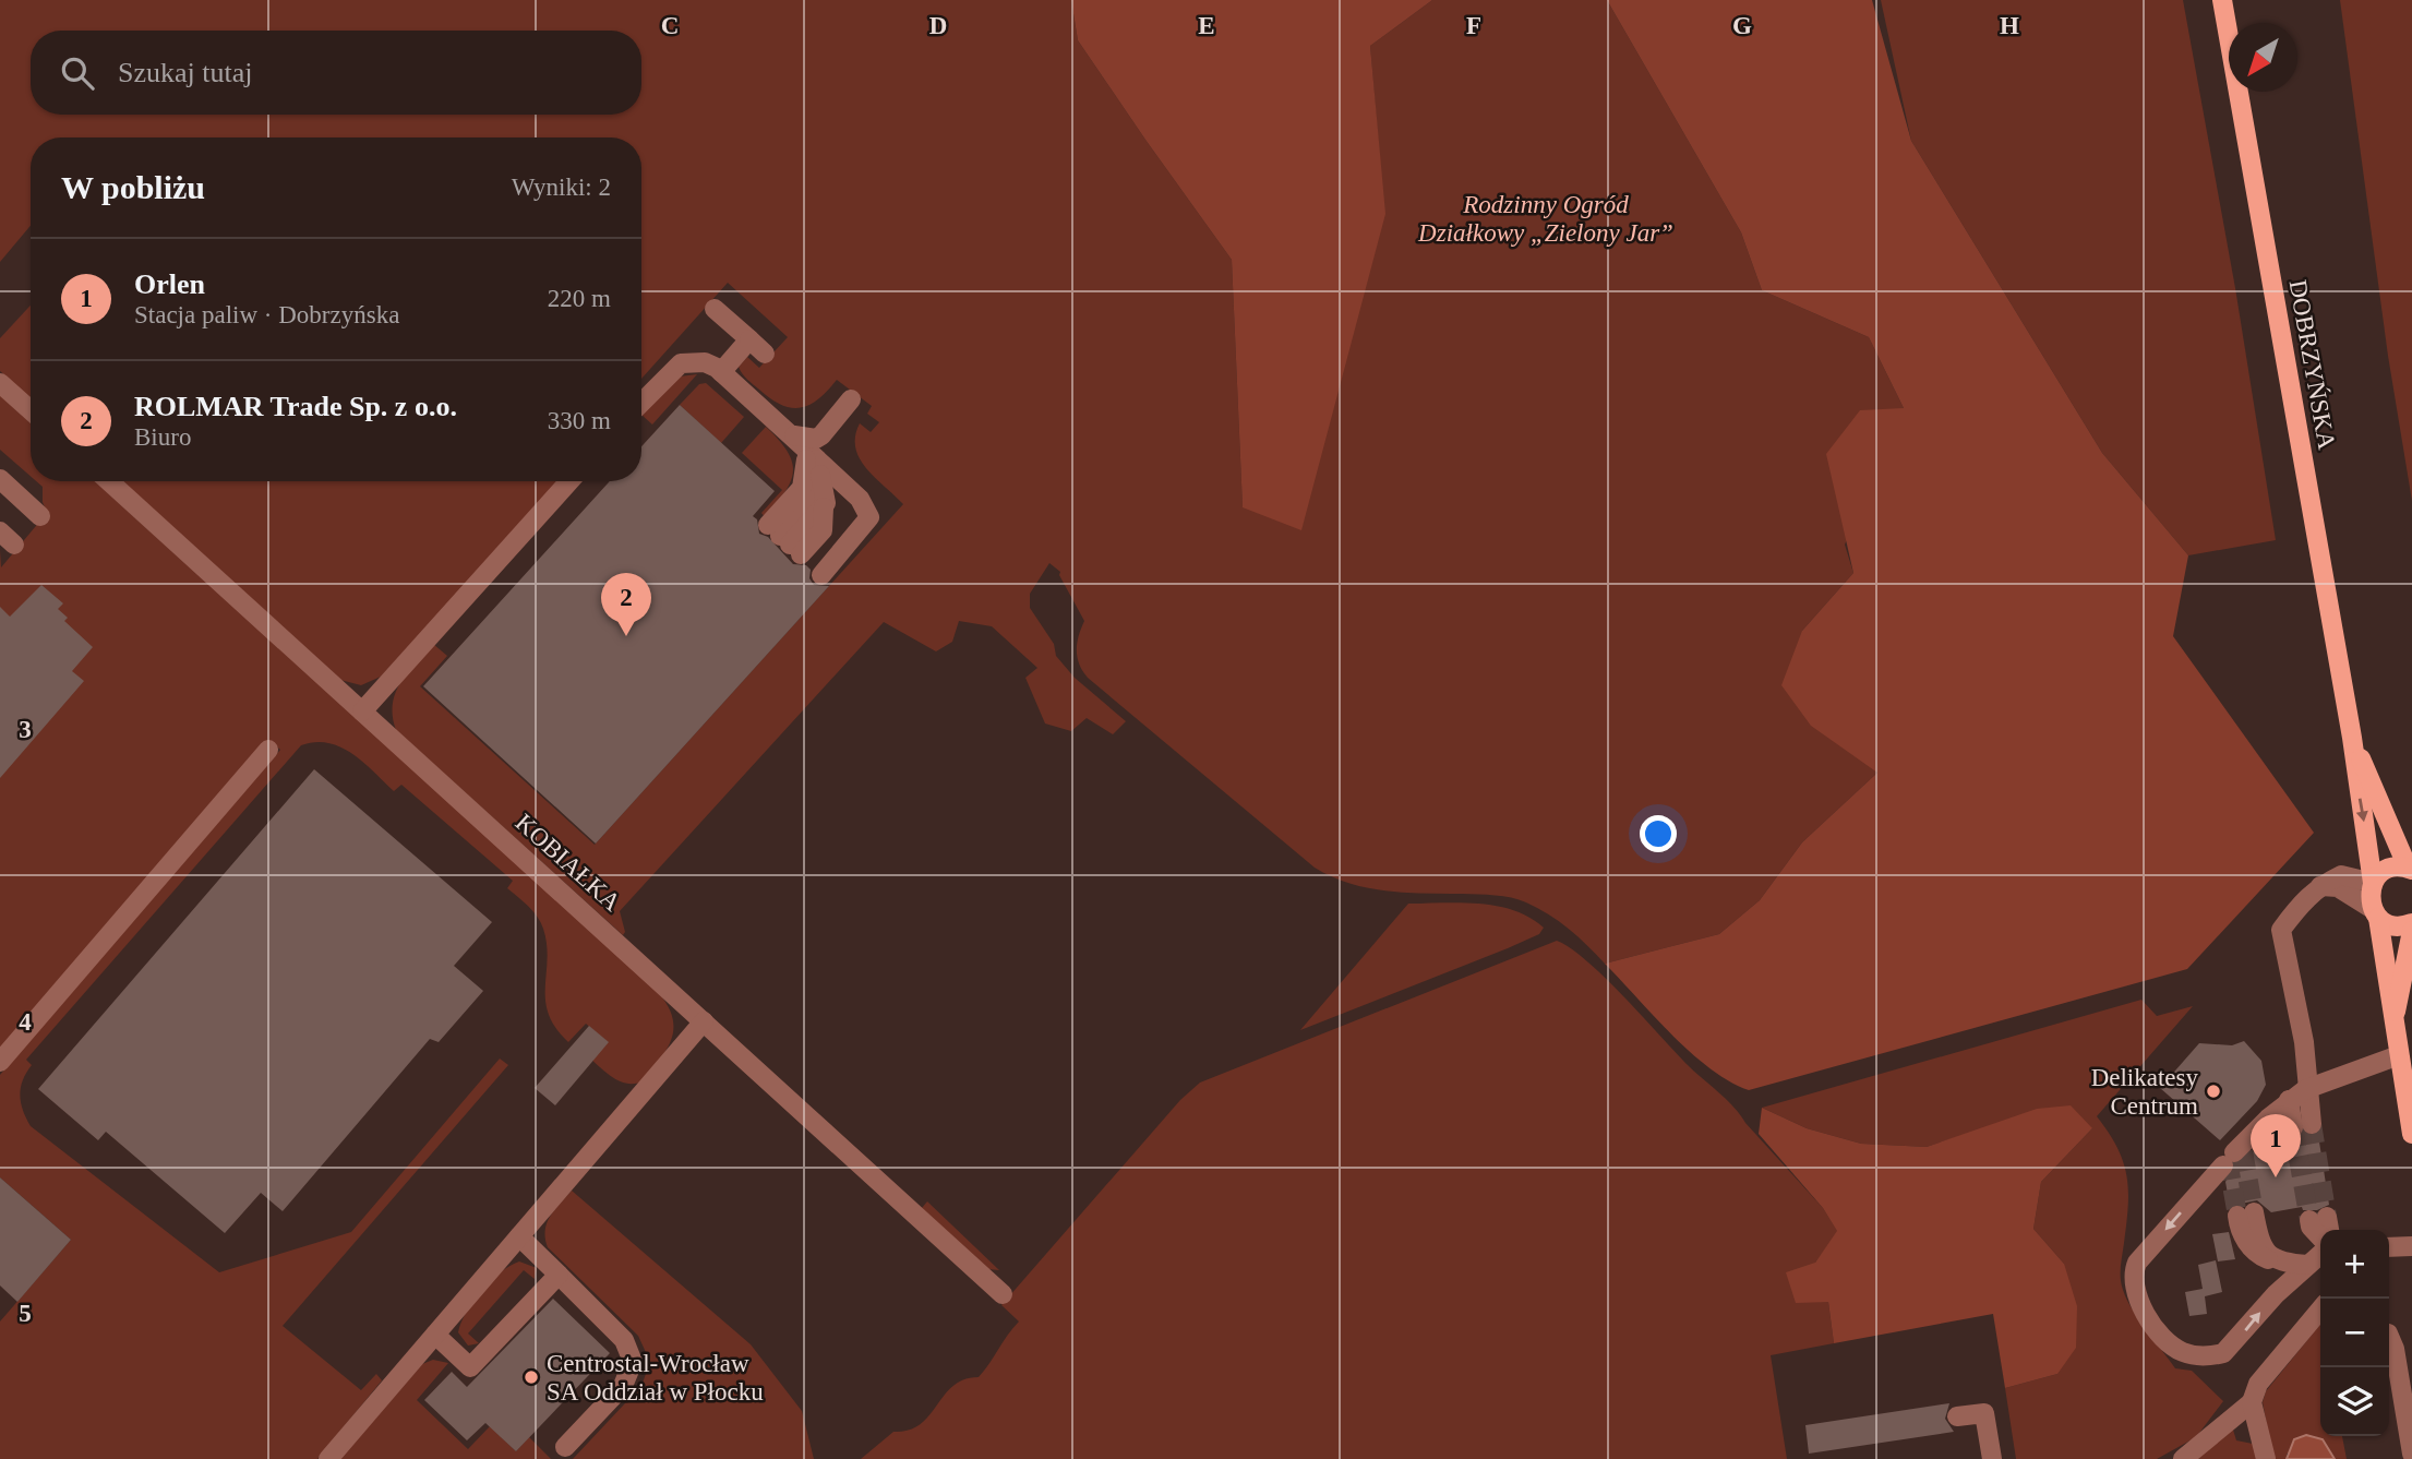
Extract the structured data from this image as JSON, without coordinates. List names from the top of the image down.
{
  "streets": {
    "main road": ["DOBRZYŃSKA"],
    "street": ["KOBIAŁKA"]
  },
  "parks": ["Rodzinny Ogród Działkowy „Zielony Jar”"],
  "places": ["Delikatesy Centrum", "Centrostal-Wrocław SA Oddział w Płocku"],
  "north": "bottom left",
  "page": {
    "search": "Szukaj tutaj",
    "heading": ["W pobliżu", "Wyniki: 2"],
    "list": [
      {
        "mark": "1",
        "name": "Orlen",
        "note": "Stacja paliw · Dobrzyńska",
        "value": "220 m"
      },
      {
        "mark": "2",
        "name": "ROLMAR Trade Sp. z o.o.",
        "note": "Biuro",
        "value": "330 m"
      }
    ],
    "pins": ["2", "1"],
    "map_buttons": ["+", "−"]
  },
  "grid": {
    "columns": [
      "C",
      "D",
      "E",
      "F",
      "G",
      "H"
    ],
    "rows": ["3", "4", "5"]
  }
}
